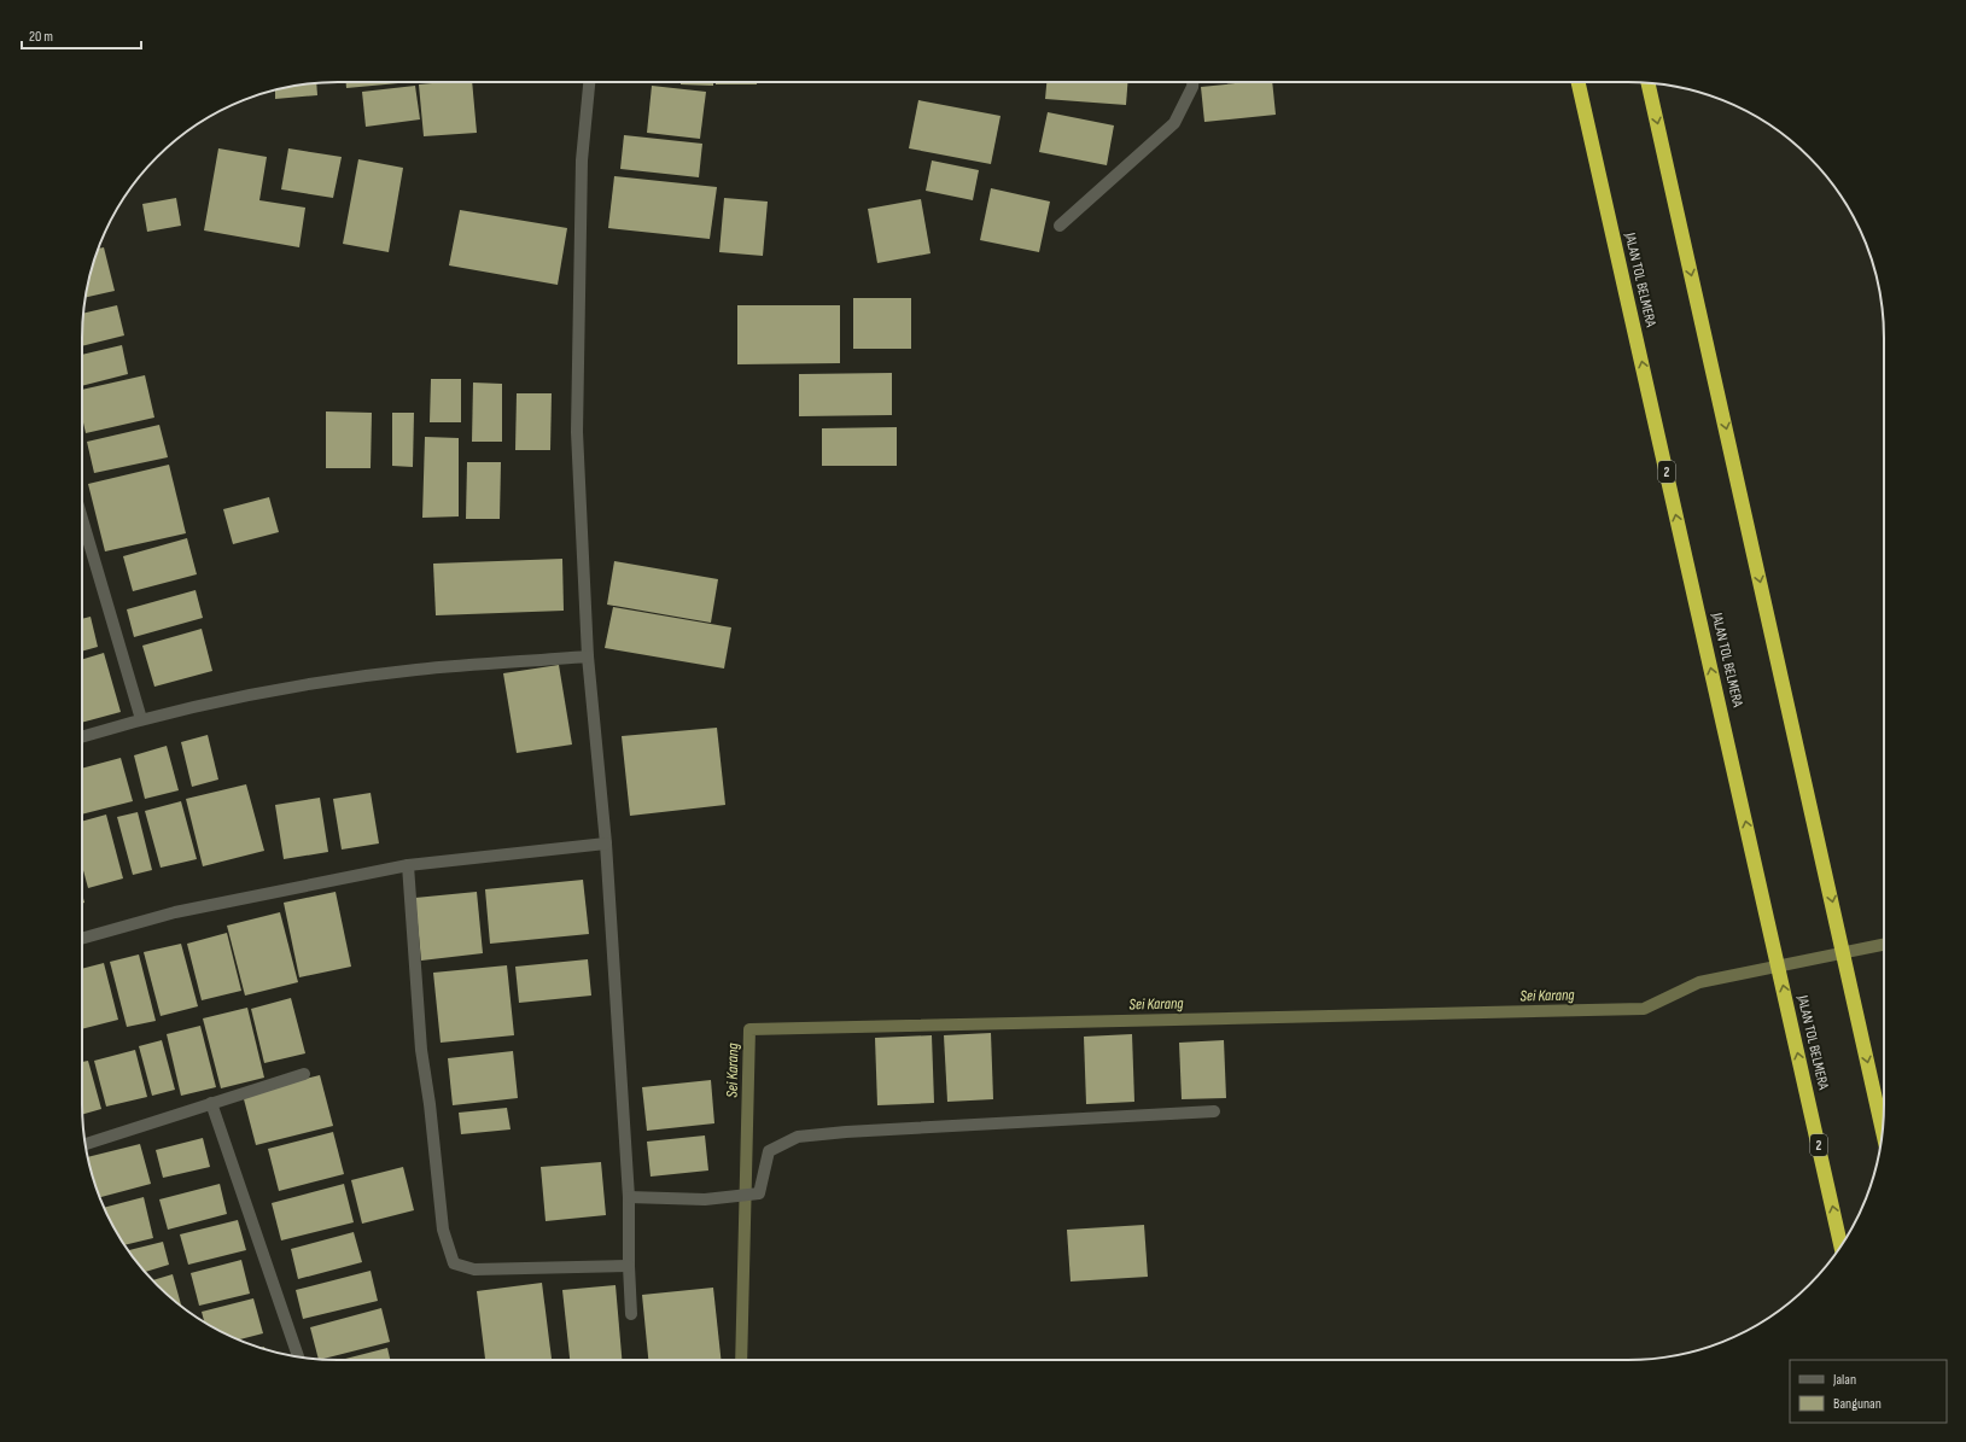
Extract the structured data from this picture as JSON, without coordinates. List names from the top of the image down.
{
  "streets": {
    "highway": ["JALAN TOL BELMERA", "2"]
  },
  "water": ["Sei Karang"],
  "legend": ["Jalan", "Bangunan"],
  "scale_bar": "20 m"
}
